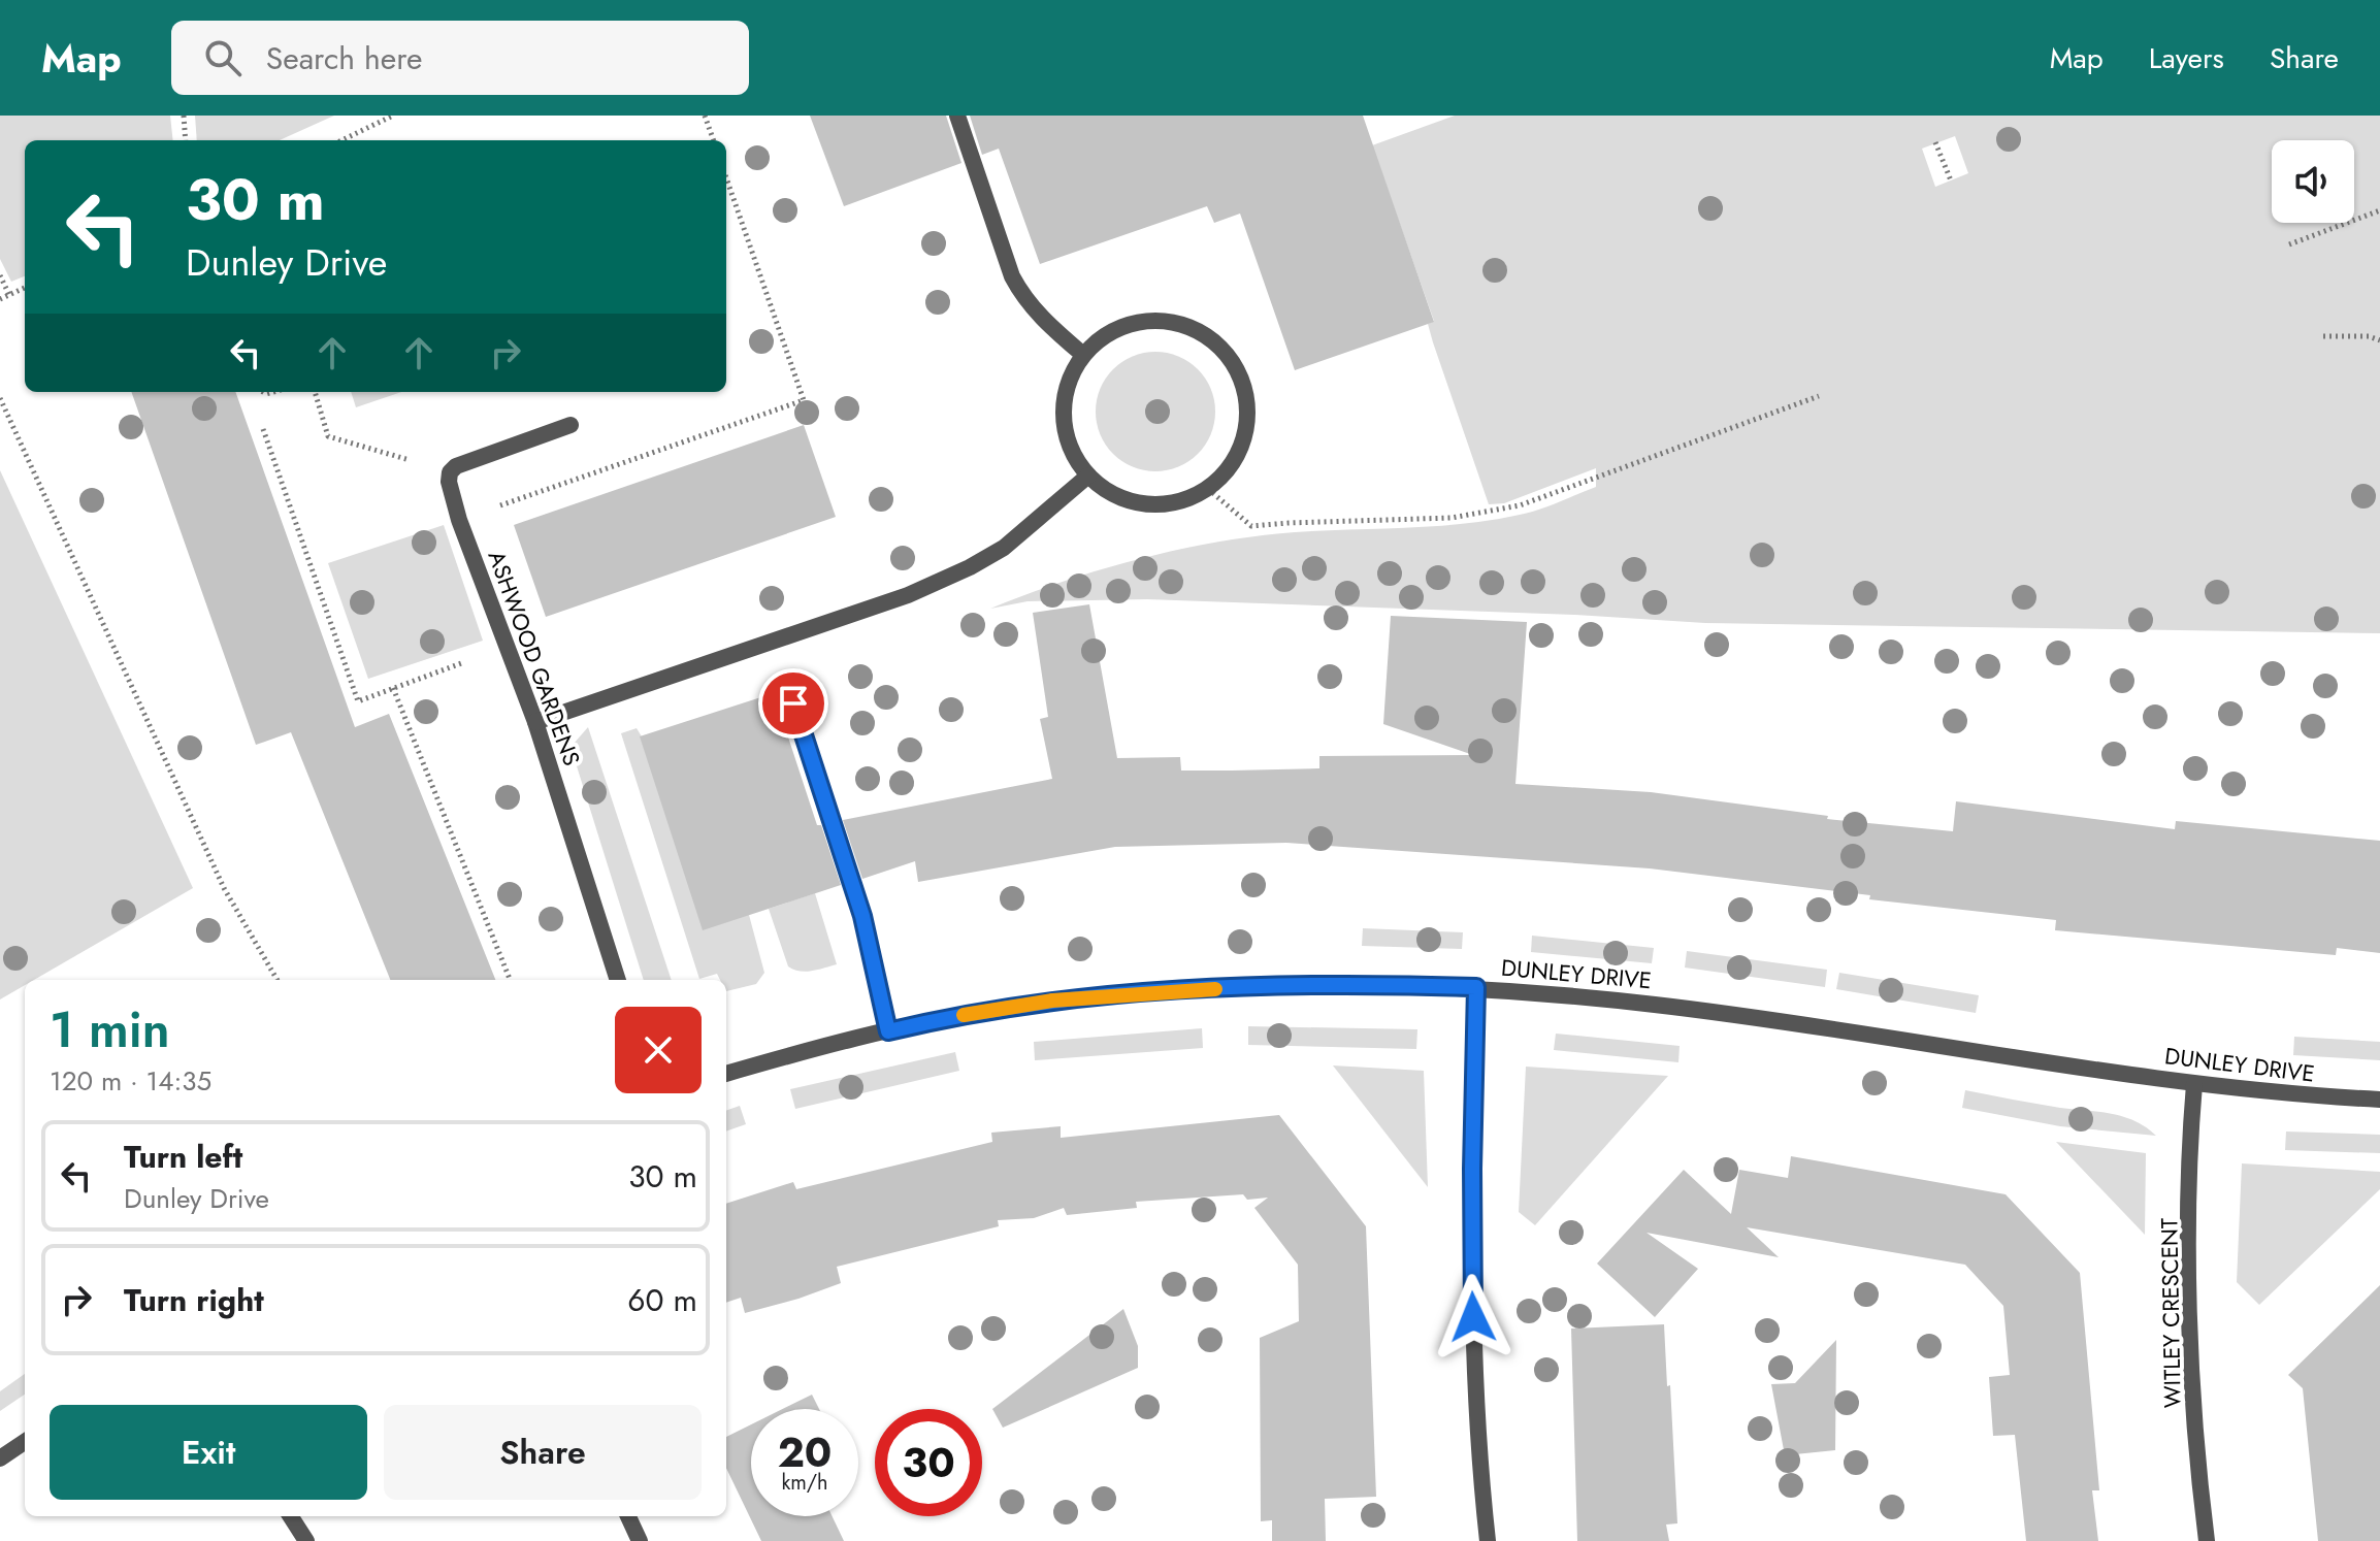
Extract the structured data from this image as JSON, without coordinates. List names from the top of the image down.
{
  "streets": {
    "street": ["ASHWOOD GARDENS", "DUNLEY DRIVE", "WITLEY CRESCENT"]
  },
  "crossings": [
    ["DUNLEY DRIVE", "WITLEY CRESCENT"]
  ],
  "page": {
    "header": "Map",
    "search": "Search here",
    "nav": ["Map", "Layers", "Share"],
    "turn": ["30 m", "Dunley Drive"],
    "heading": ["1 min", "120 m · 14:35"],
    "list": [
      {
        "name": "Turn left",
        "note": "Dunley Drive",
        "value": "30 m"
      },
      {
        "name": "Turn right",
        "value": "60 m"
      }
    ],
    "buttons": ["Exit", "Share"],
    "speed": "20 km/h",
    "limit": "30"
  }
}
